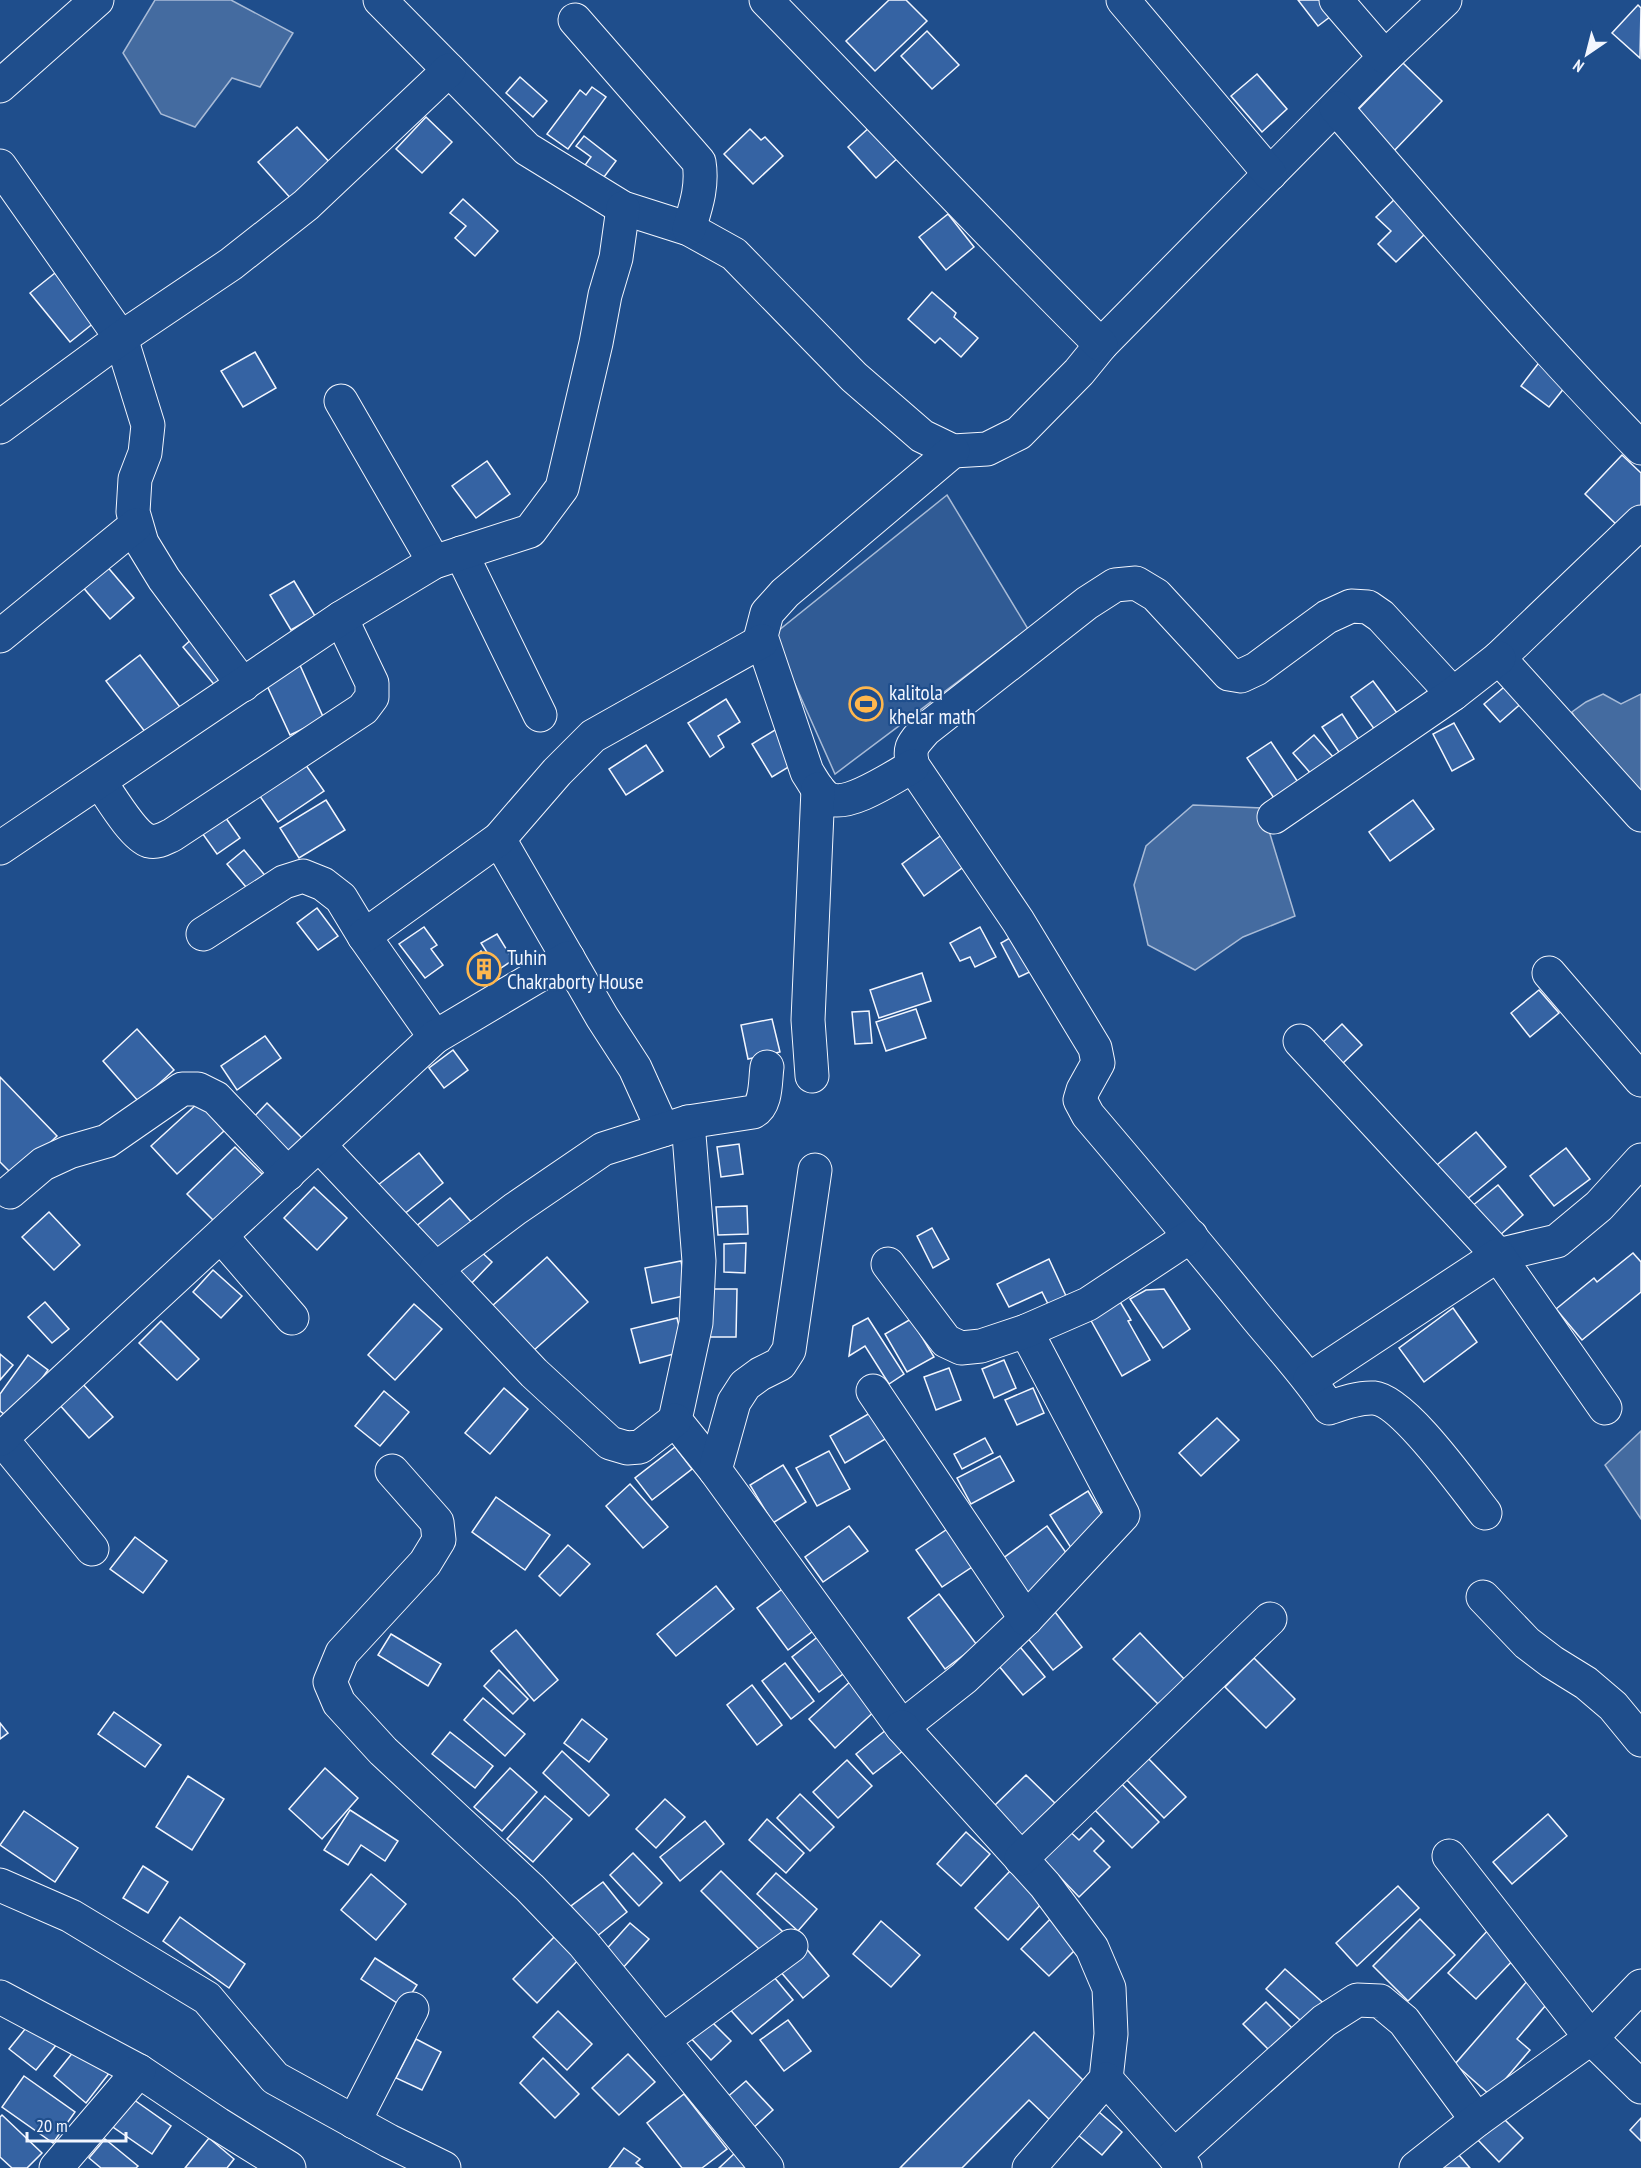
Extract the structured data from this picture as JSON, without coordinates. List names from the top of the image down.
{
  "places": {
    "sports": ["kalitola khelar math"],
    "building": ["Tuhin Chakraborty House"]
  },
  "scale_bar": "20 m",
  "north": "bottom left"
}
